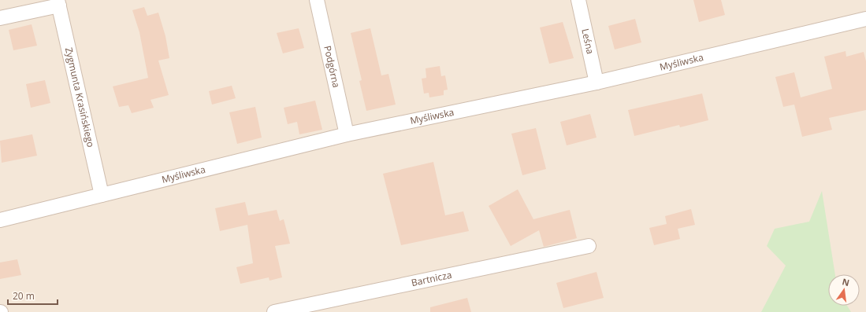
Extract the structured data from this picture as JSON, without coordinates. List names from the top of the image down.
{
  "streets": {
    "street": [
      "Leśna",
      "Myśliwska",
      "Podgórna",
      "Zygmunta Krasińskiego",
      "Bartnicza"
    ]
  },
  "crossings": [
    ["Leśna", "Myśliwska"],
    ["Myśliwska", "Podgórna"],
    ["Myśliwska", "Zygmunta Krasińskiego"]
  ],
  "scale_bar": "20 m",
  "north": "top"
}
